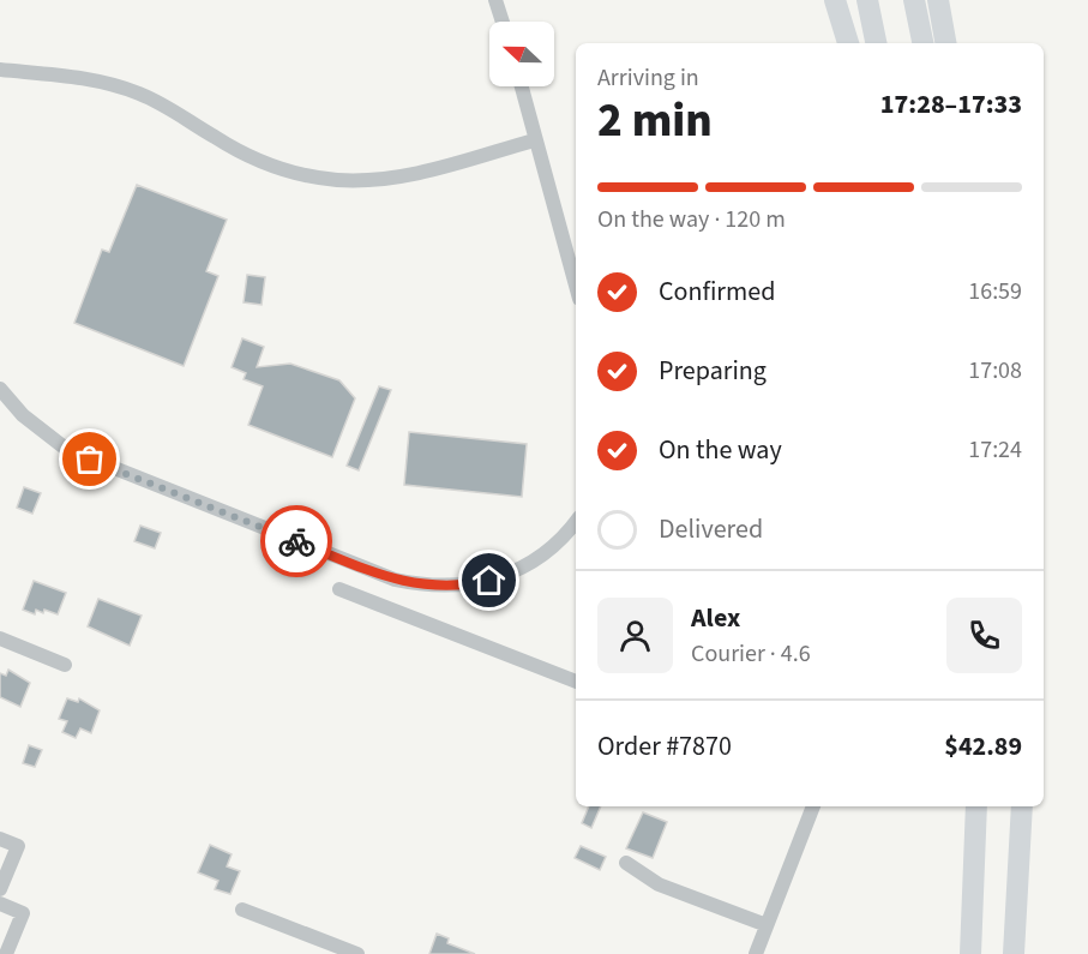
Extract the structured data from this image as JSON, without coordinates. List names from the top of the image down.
{
  "north": "left",
  "page": {
    "heading": ["2 min", "Arriving in", "17:28–17:33"],
    "panel": [
      "Alex",
      "Courier · 4.6",
      "Order #7870",
      "$42.89"
    ],
    "bar": "On the way · 120 m",
    "list": [
      ["Confirmed", "16:59"],
      ["Preparing", "17:08"],
      ["On the way", "17:24"],
      "Delivered"
    ]
  }
}
